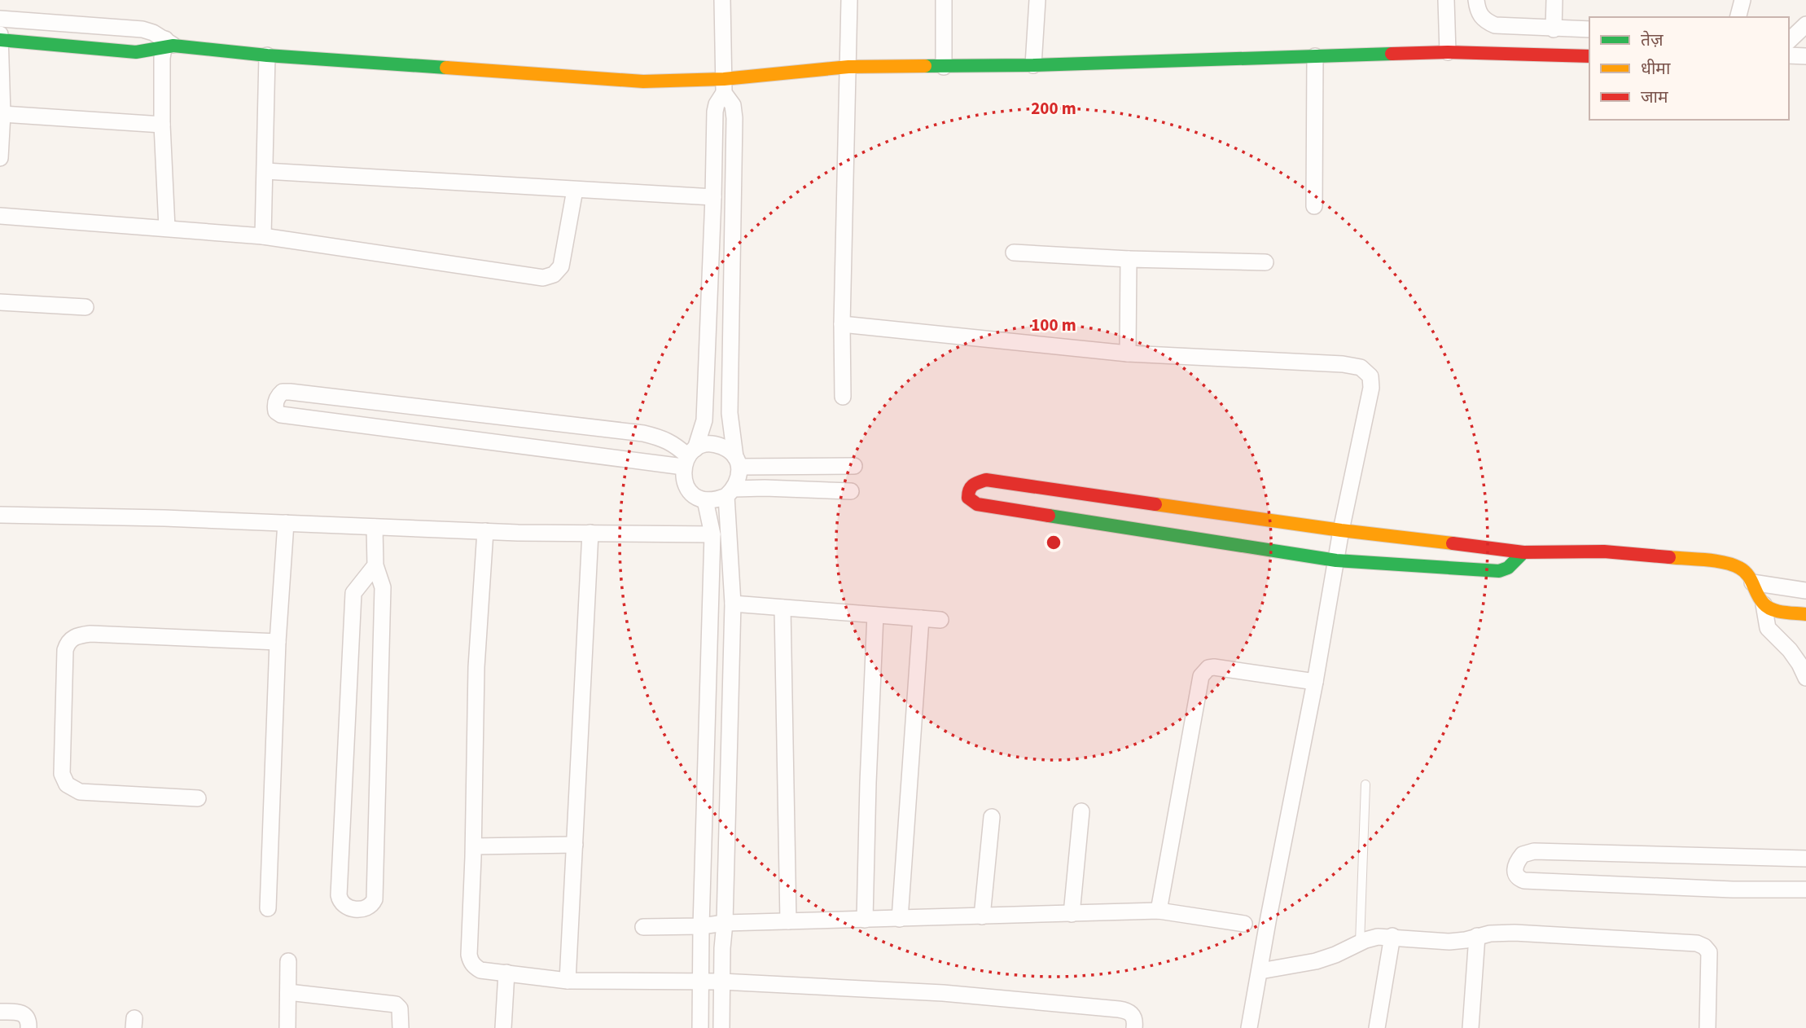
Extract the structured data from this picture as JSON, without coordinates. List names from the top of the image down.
{
  "legend": ["तेज़", "धीमा", "जाम"],
  "rings": ["200 m", "100 m"]
}
